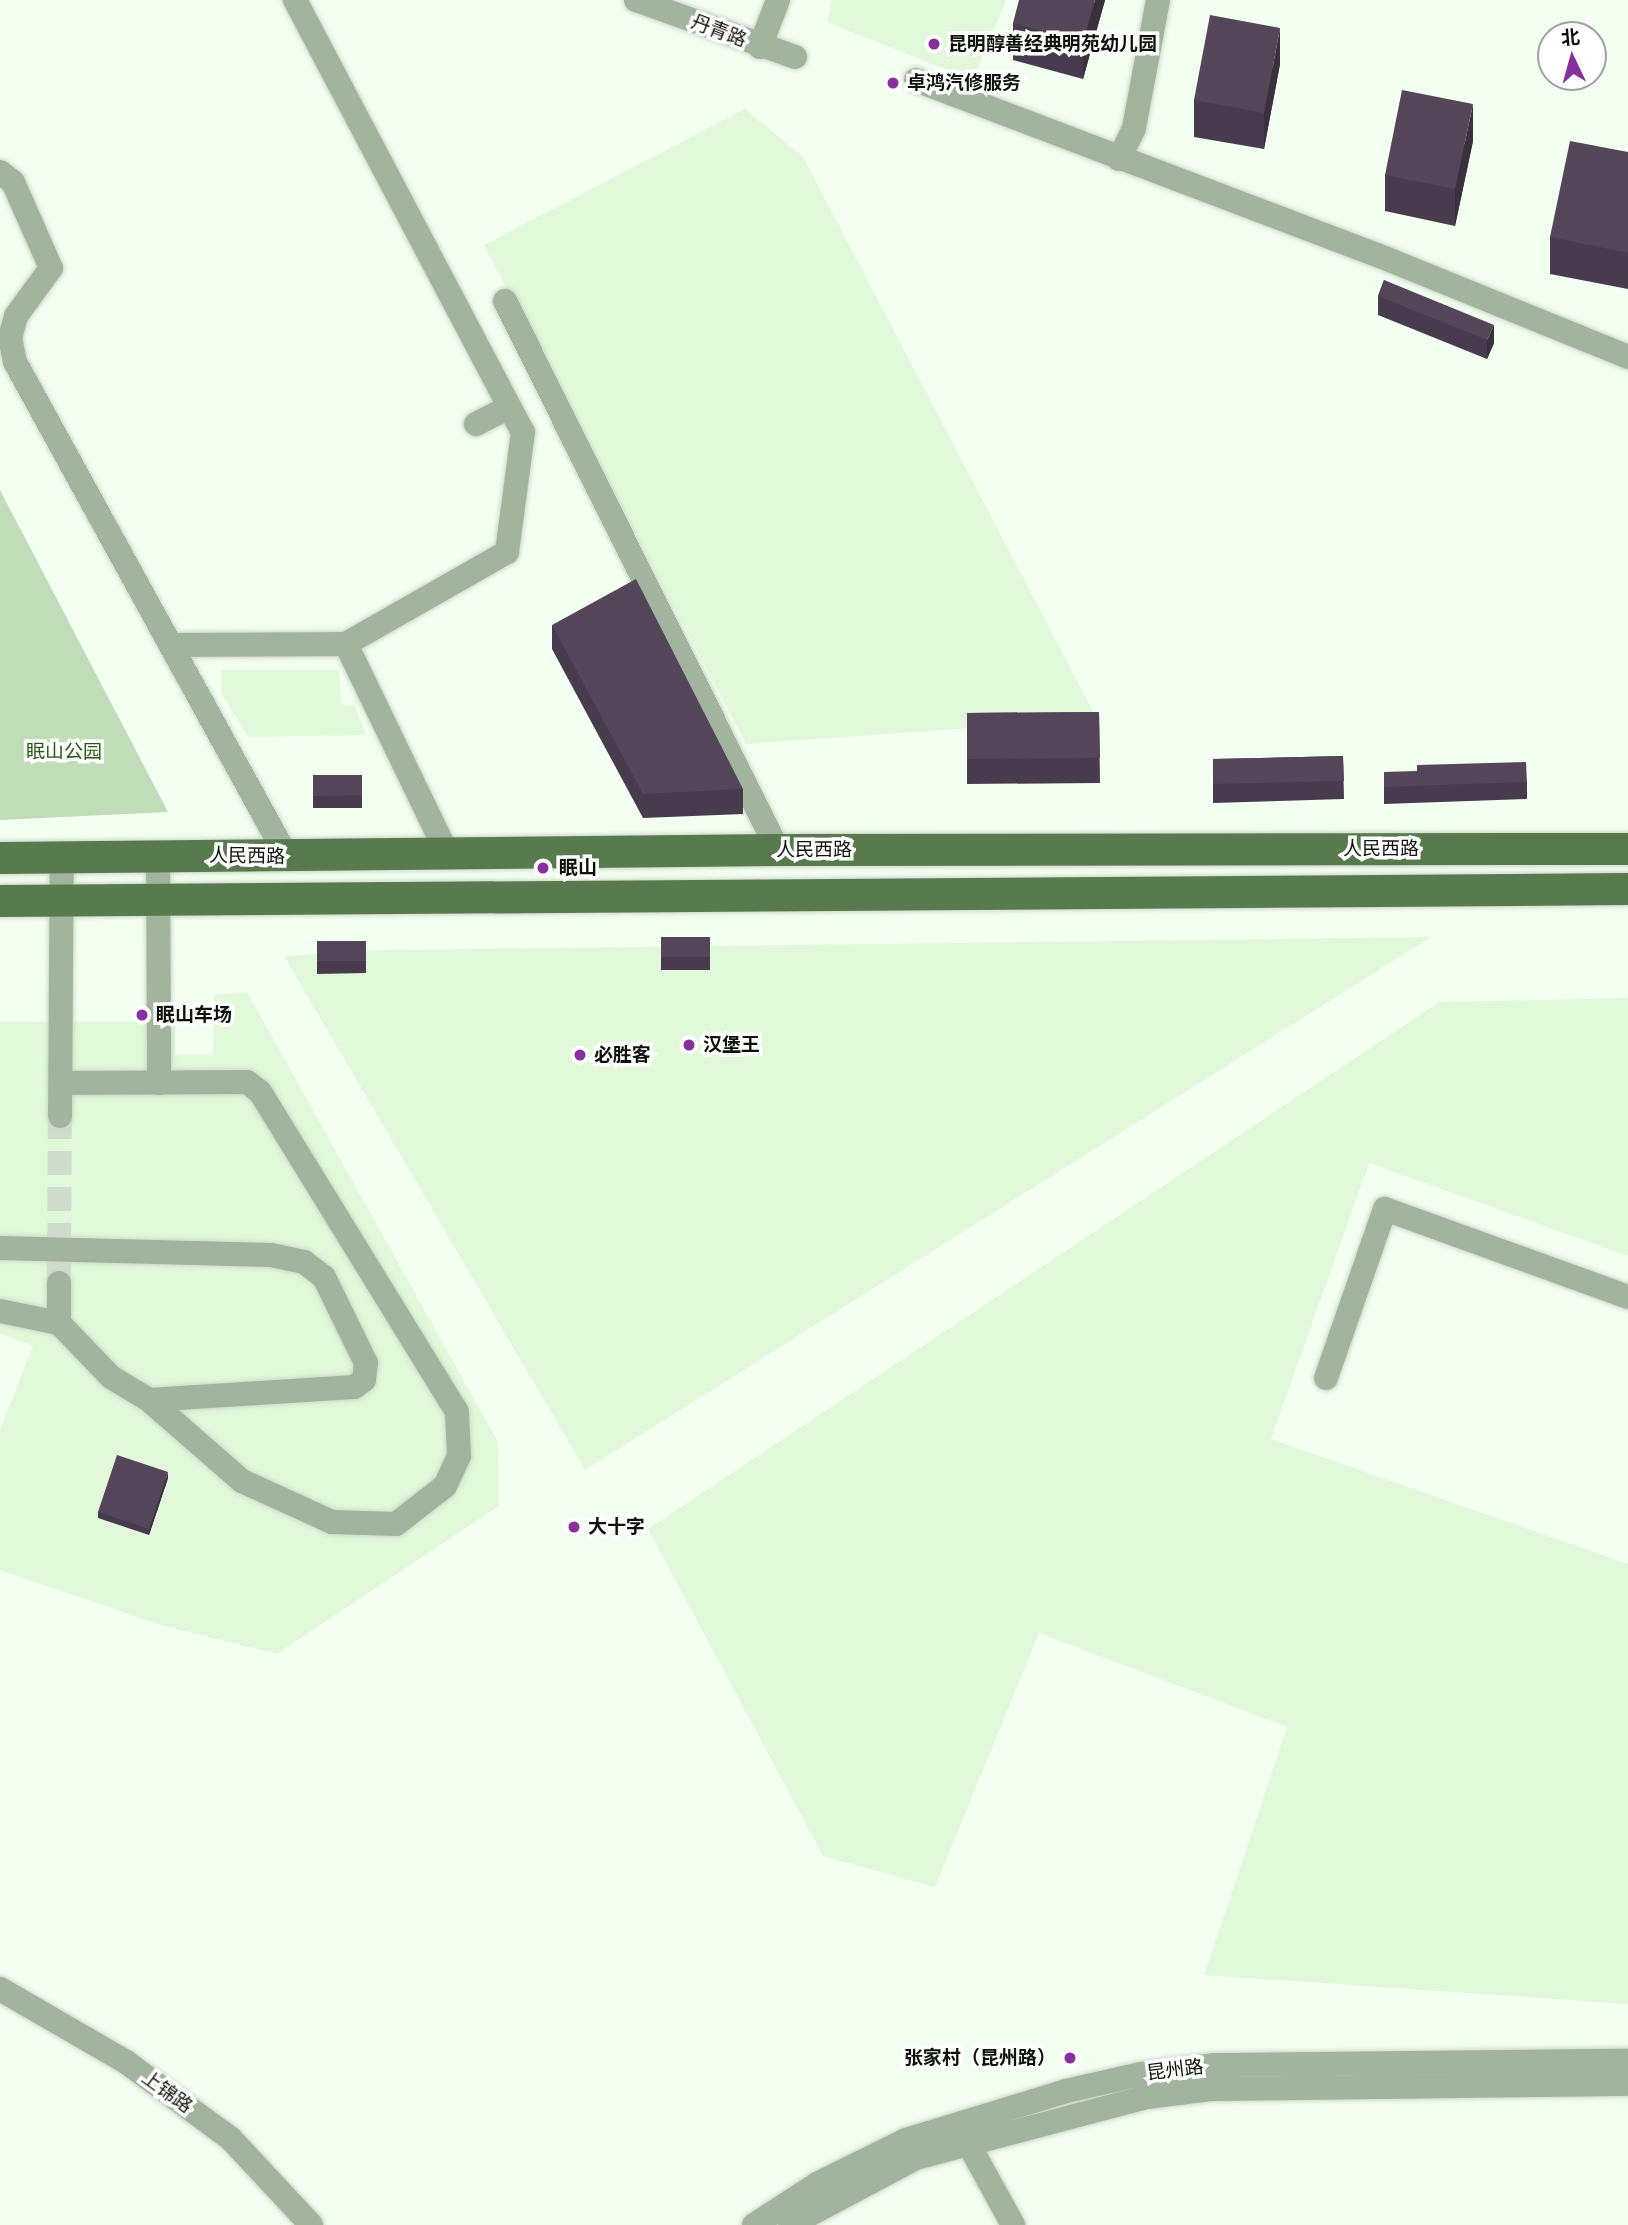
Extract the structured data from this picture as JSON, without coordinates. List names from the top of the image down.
{
  "streets": {
    "main road": ["人民西路"],
    "street": ["丹青路", "昆州路", "上锦路"]
  },
  "parks": ["眠山公园"],
  "places": [
    "昆明醇善经典明苑幼儿园",
    "卓鸿汽修服务",
    "眠山",
    "眠山车场",
    "汉堡王",
    "必胜客",
    "大十字",
    "张家村（昆州路）"
  ],
  "north": "top"
}
